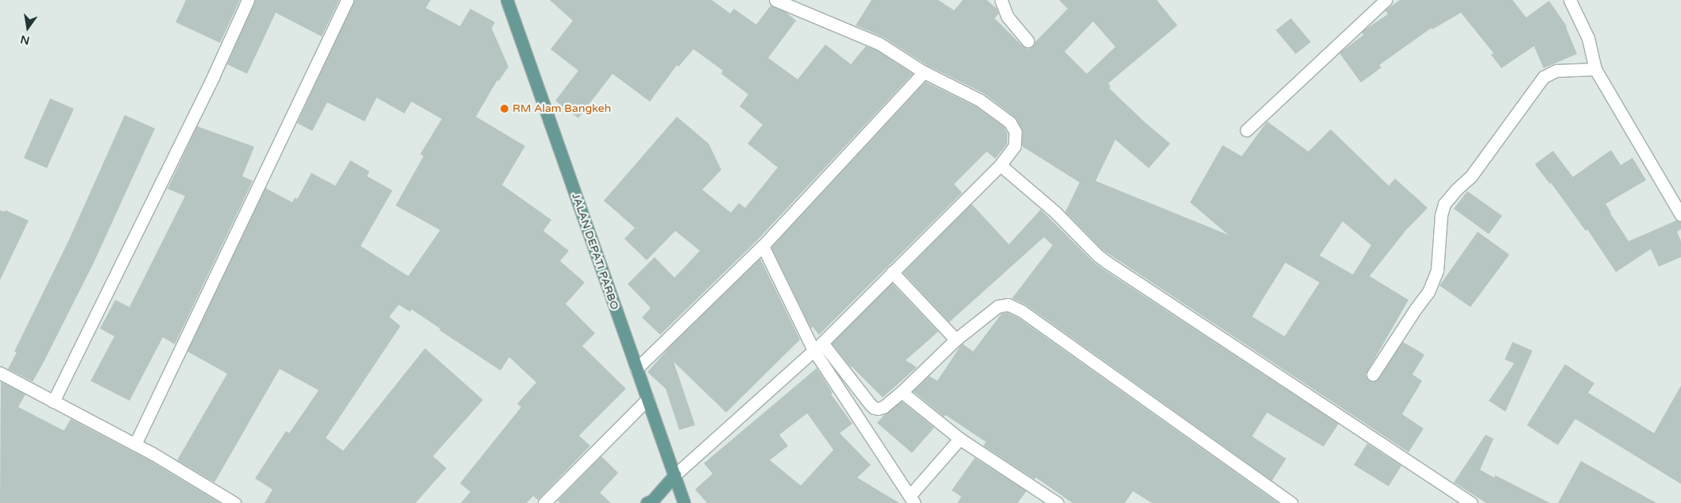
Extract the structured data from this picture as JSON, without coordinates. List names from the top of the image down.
{
  "streets": {
    "main road": ["JALAN DEPATI PARBO"]
  },
  "places": ["RM Alam Bangkeh"],
  "north": "bottom"
}
